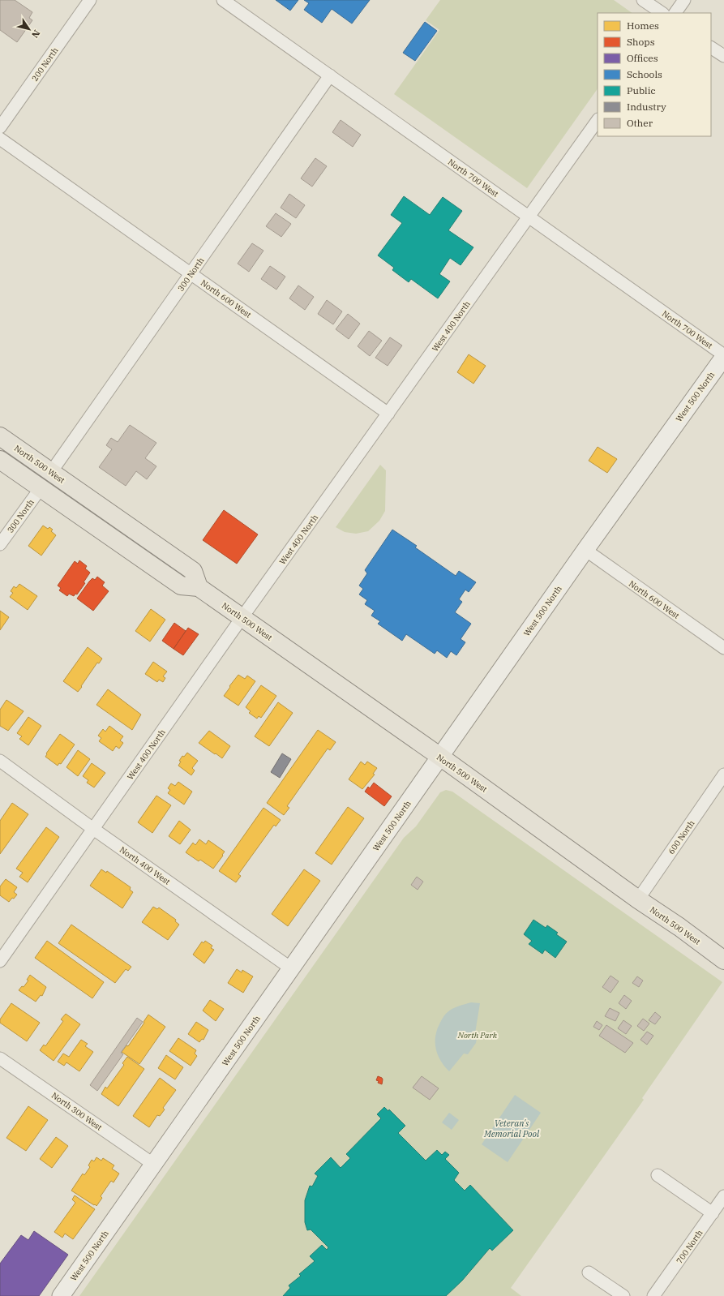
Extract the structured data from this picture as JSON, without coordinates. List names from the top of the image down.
{
  "streets": {
    "main road": ["North 500 West"],
    "street": [
      "200 North",
      "North 700 West",
      "300 North",
      "North 600 West",
      "West 400 North",
      "West 500 North",
      "600 North",
      "North 400 West",
      "North 300 West",
      "700 North"
    ]
  },
  "crossings": [
    ["North 700 West", "300 North"],
    ["North 700 West", "West 400 North"],
    ["North 700 West", "West 500 North"],
    ["300 North", "North 600 West"],
    ["300 North", "North 500 West"],
    ["North 600 West", "West 400 North"],
    ["North 600 West", "West 500 North"],
    ["West 400 North", "North 500 West"],
    ["West 400 North", "North 400 West"],
    ["West 500 North", "North 500 West"],
    ["West 500 North", "North 400 West"],
    ["West 500 North", "North 300 West"],
    ["North 500 West", "600 North"]
  ],
  "water": ["Veteran's Memorial Pool"],
  "parks": ["North Park"],
  "legend": [
    "Homes",
    "Shops",
    "Offices",
    "Schools",
    "Public",
    "Industry",
    "Other"
  ],
  "north": "bottom right"
}
